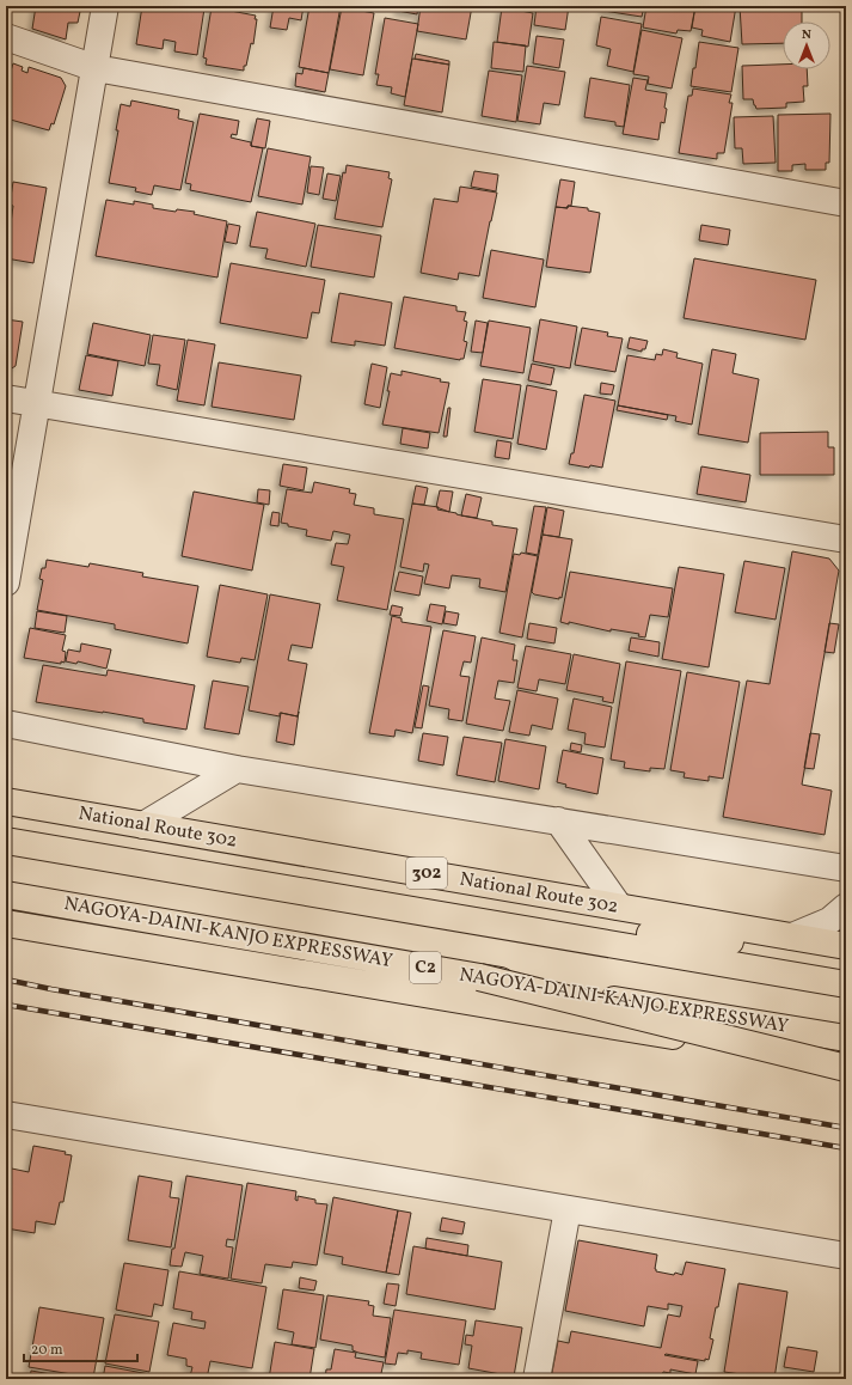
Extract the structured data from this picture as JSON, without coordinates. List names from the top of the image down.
{
  "streets": {
    "highway": [
      "National Route 302",
      "302",
      "NAGOYA-DAINI-KANJO EXPRESSWAY",
      "C2"
    ]
  },
  "scale_bar": "20 m",
  "north": "top"
}
